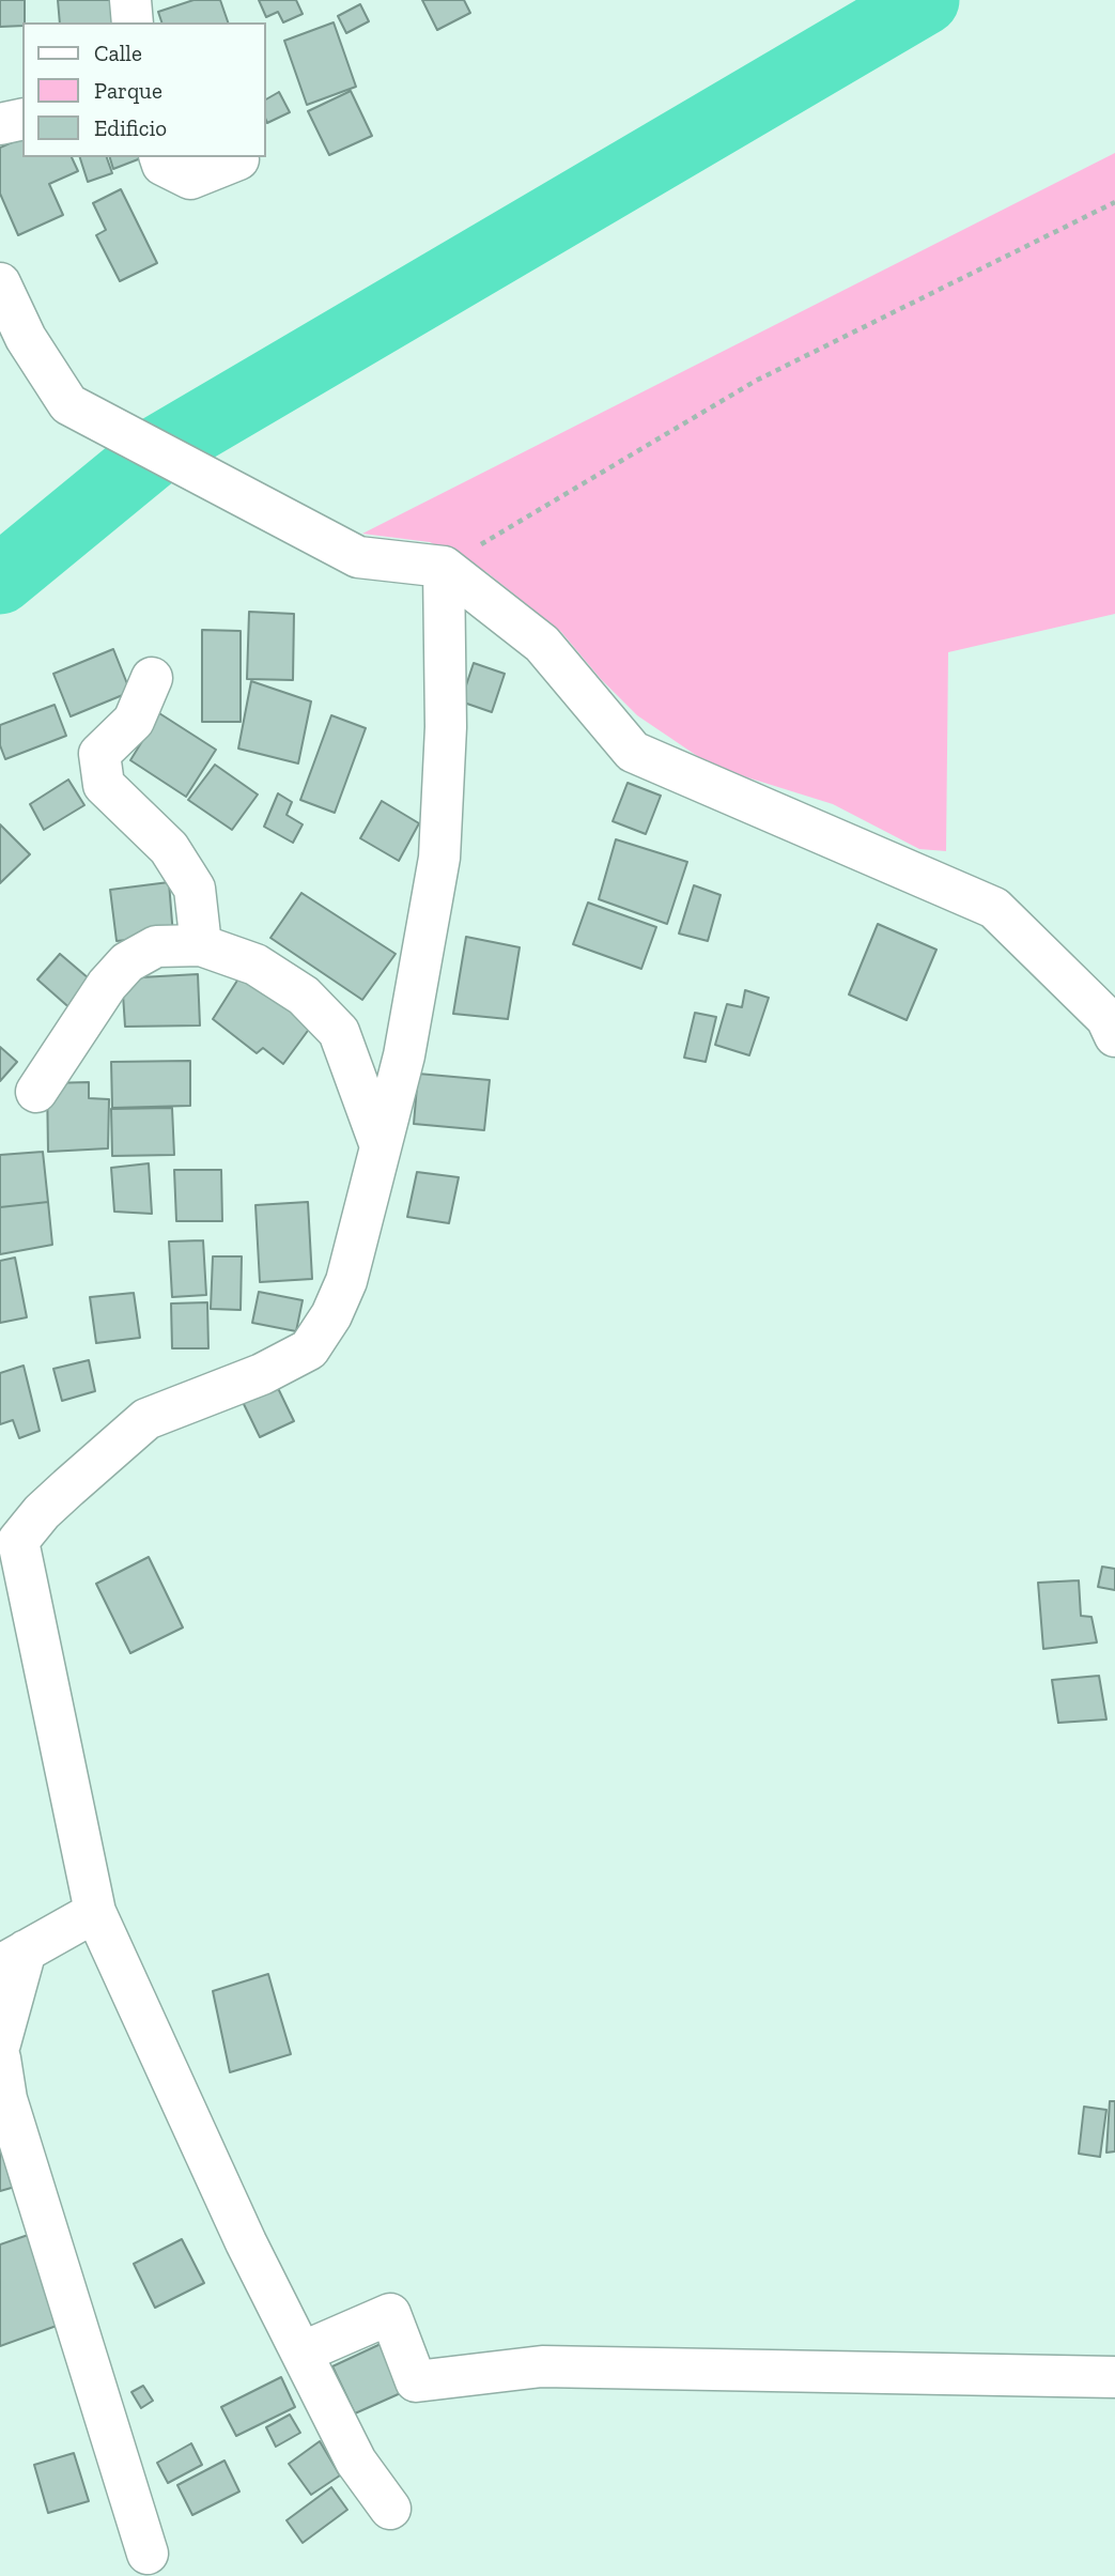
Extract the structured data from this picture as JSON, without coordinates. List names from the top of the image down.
{
  "legend": ["Calle", "Parque", "Edificio"]
}
